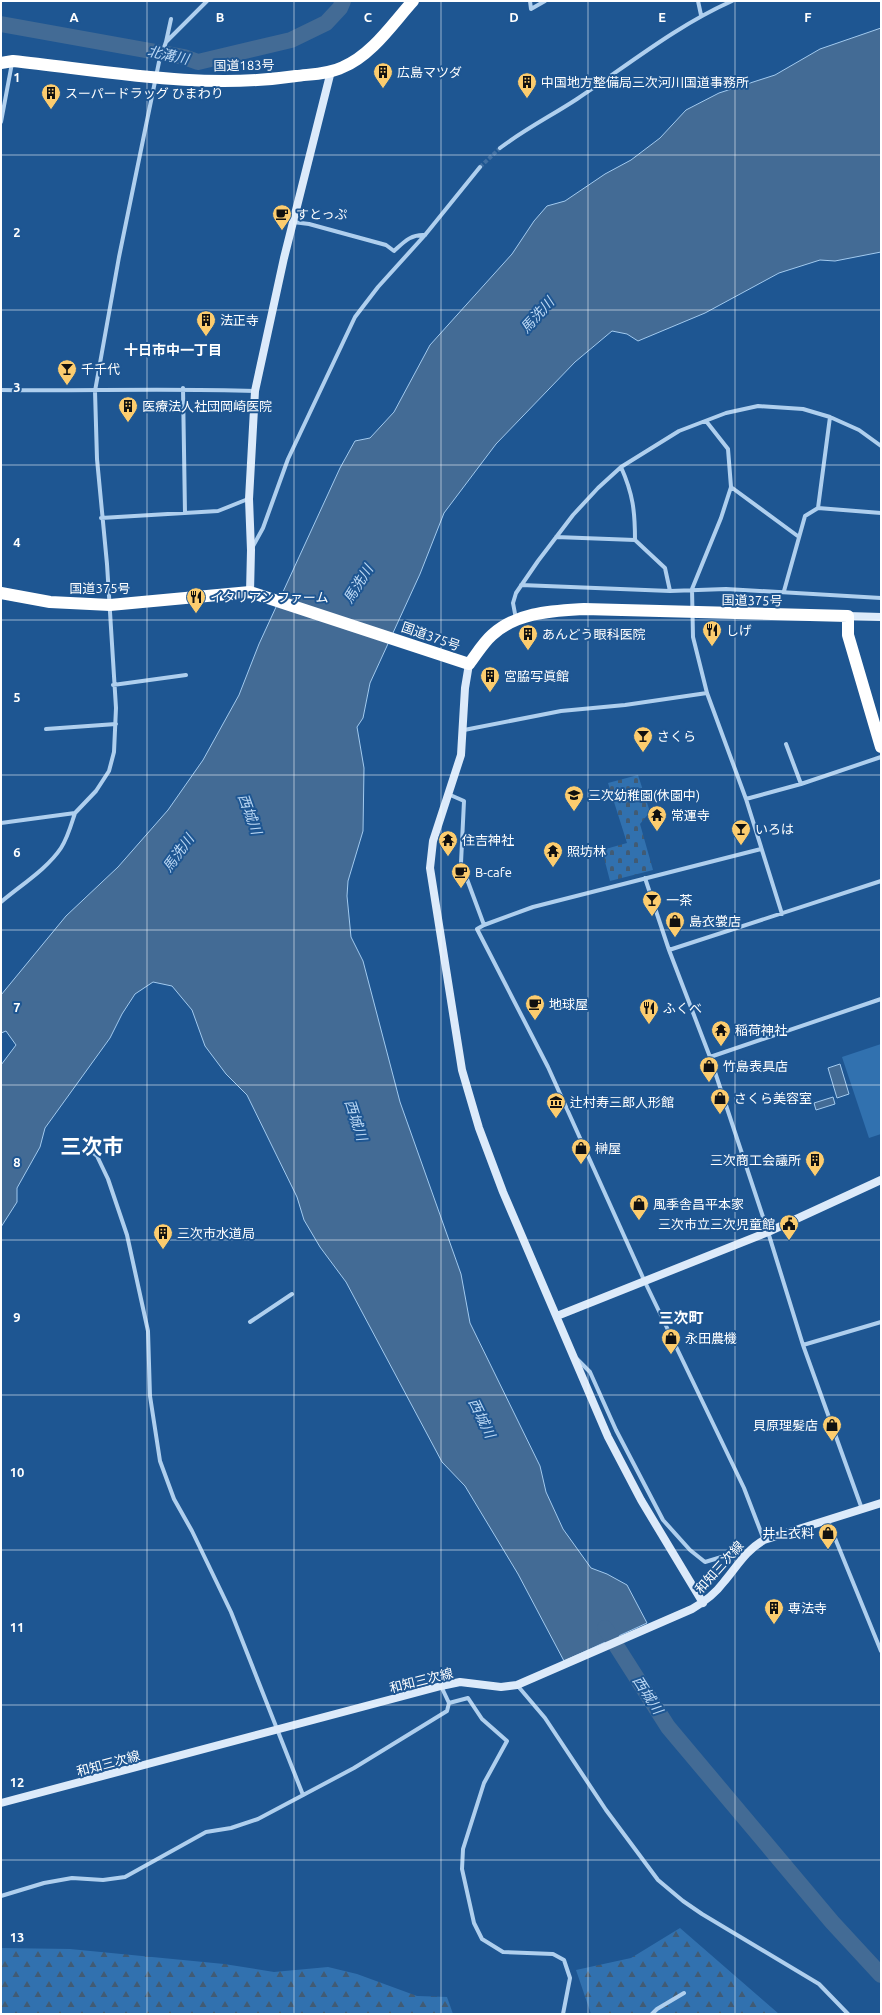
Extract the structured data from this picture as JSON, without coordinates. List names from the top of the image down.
{
  "streets": {
    "highway": ["国道183号", "国道375号"],
    "street": ["和知三次線"]
  },
  "districts": ["十日市中一丁目", "三次市", "三次町"],
  "water": ["北溝川", "馬洗川", "西城川"],
  "places": {
    "building": [
      "広島マツダ",
      "中国地方整備局三次河川国道事務所",
      "スーパードラッグ ひまわり",
      "法正寺",
      "医療法人社団岡崎医院",
      "あんどう眼科医院",
      "宮脇写眞館",
      "三次商工会議所",
      "三次市水道局",
      "専法寺"
    ],
    "cafe": ["すとっぷ", "B-cafe", "地球屋"],
    "bar": [
      "千千代",
      "さくら",
      "いろは",
      "一茶"
    ],
    "restaurant": ["イタリアン ファーム", "しげ", "ふくべ"],
    "school or university": ["三次幼稚園(休園中)"],
    "temple": [
      "常運寺",
      "住吉神社",
      "照坊林",
      "稲荷神社"
    ],
    "shop": [
      "島衣裳店",
      "竹島表具店",
      "さくら美容室",
      "榊屋",
      "風季舎昌平本家",
      "永田農機",
      "貝原理髪店",
      "井上衣料"
    ],
    "museum": ["辻村寿三郎人形館"],
    "public building": ["三次市立三次児童館"]
  },
  "grid": {
    "columns": [
      "A",
      "B",
      "C",
      "D",
      "E",
      "F"
    ],
    "rows": [
      "1",
      "2",
      "3",
      "4",
      "5",
      "6",
      "7",
      "8",
      "9",
      "10",
      "11",
      "12",
      "13"
    ]
  }
}
